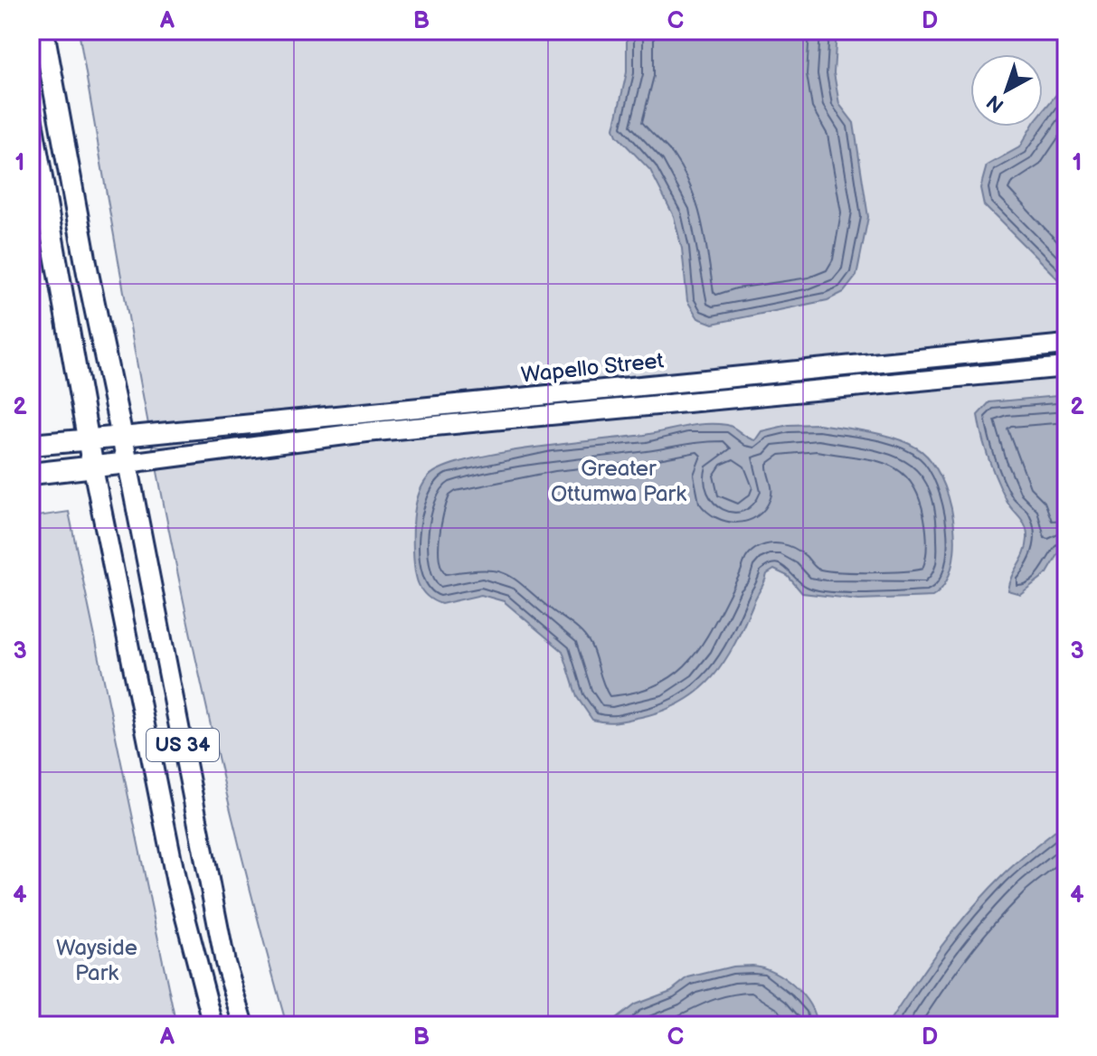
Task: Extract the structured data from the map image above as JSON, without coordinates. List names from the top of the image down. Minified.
{"streets":{"highway":["US 34"],"main road":["Wapello Street"]},"crossings":[["Wapello Street","US 34"]],"parks":["Greater Ottumwa Park","Wayside Park"],"north":"bottom left","grid":{"columns":["A","B","C","D"],"rows":["1","2","3","4"]}}
